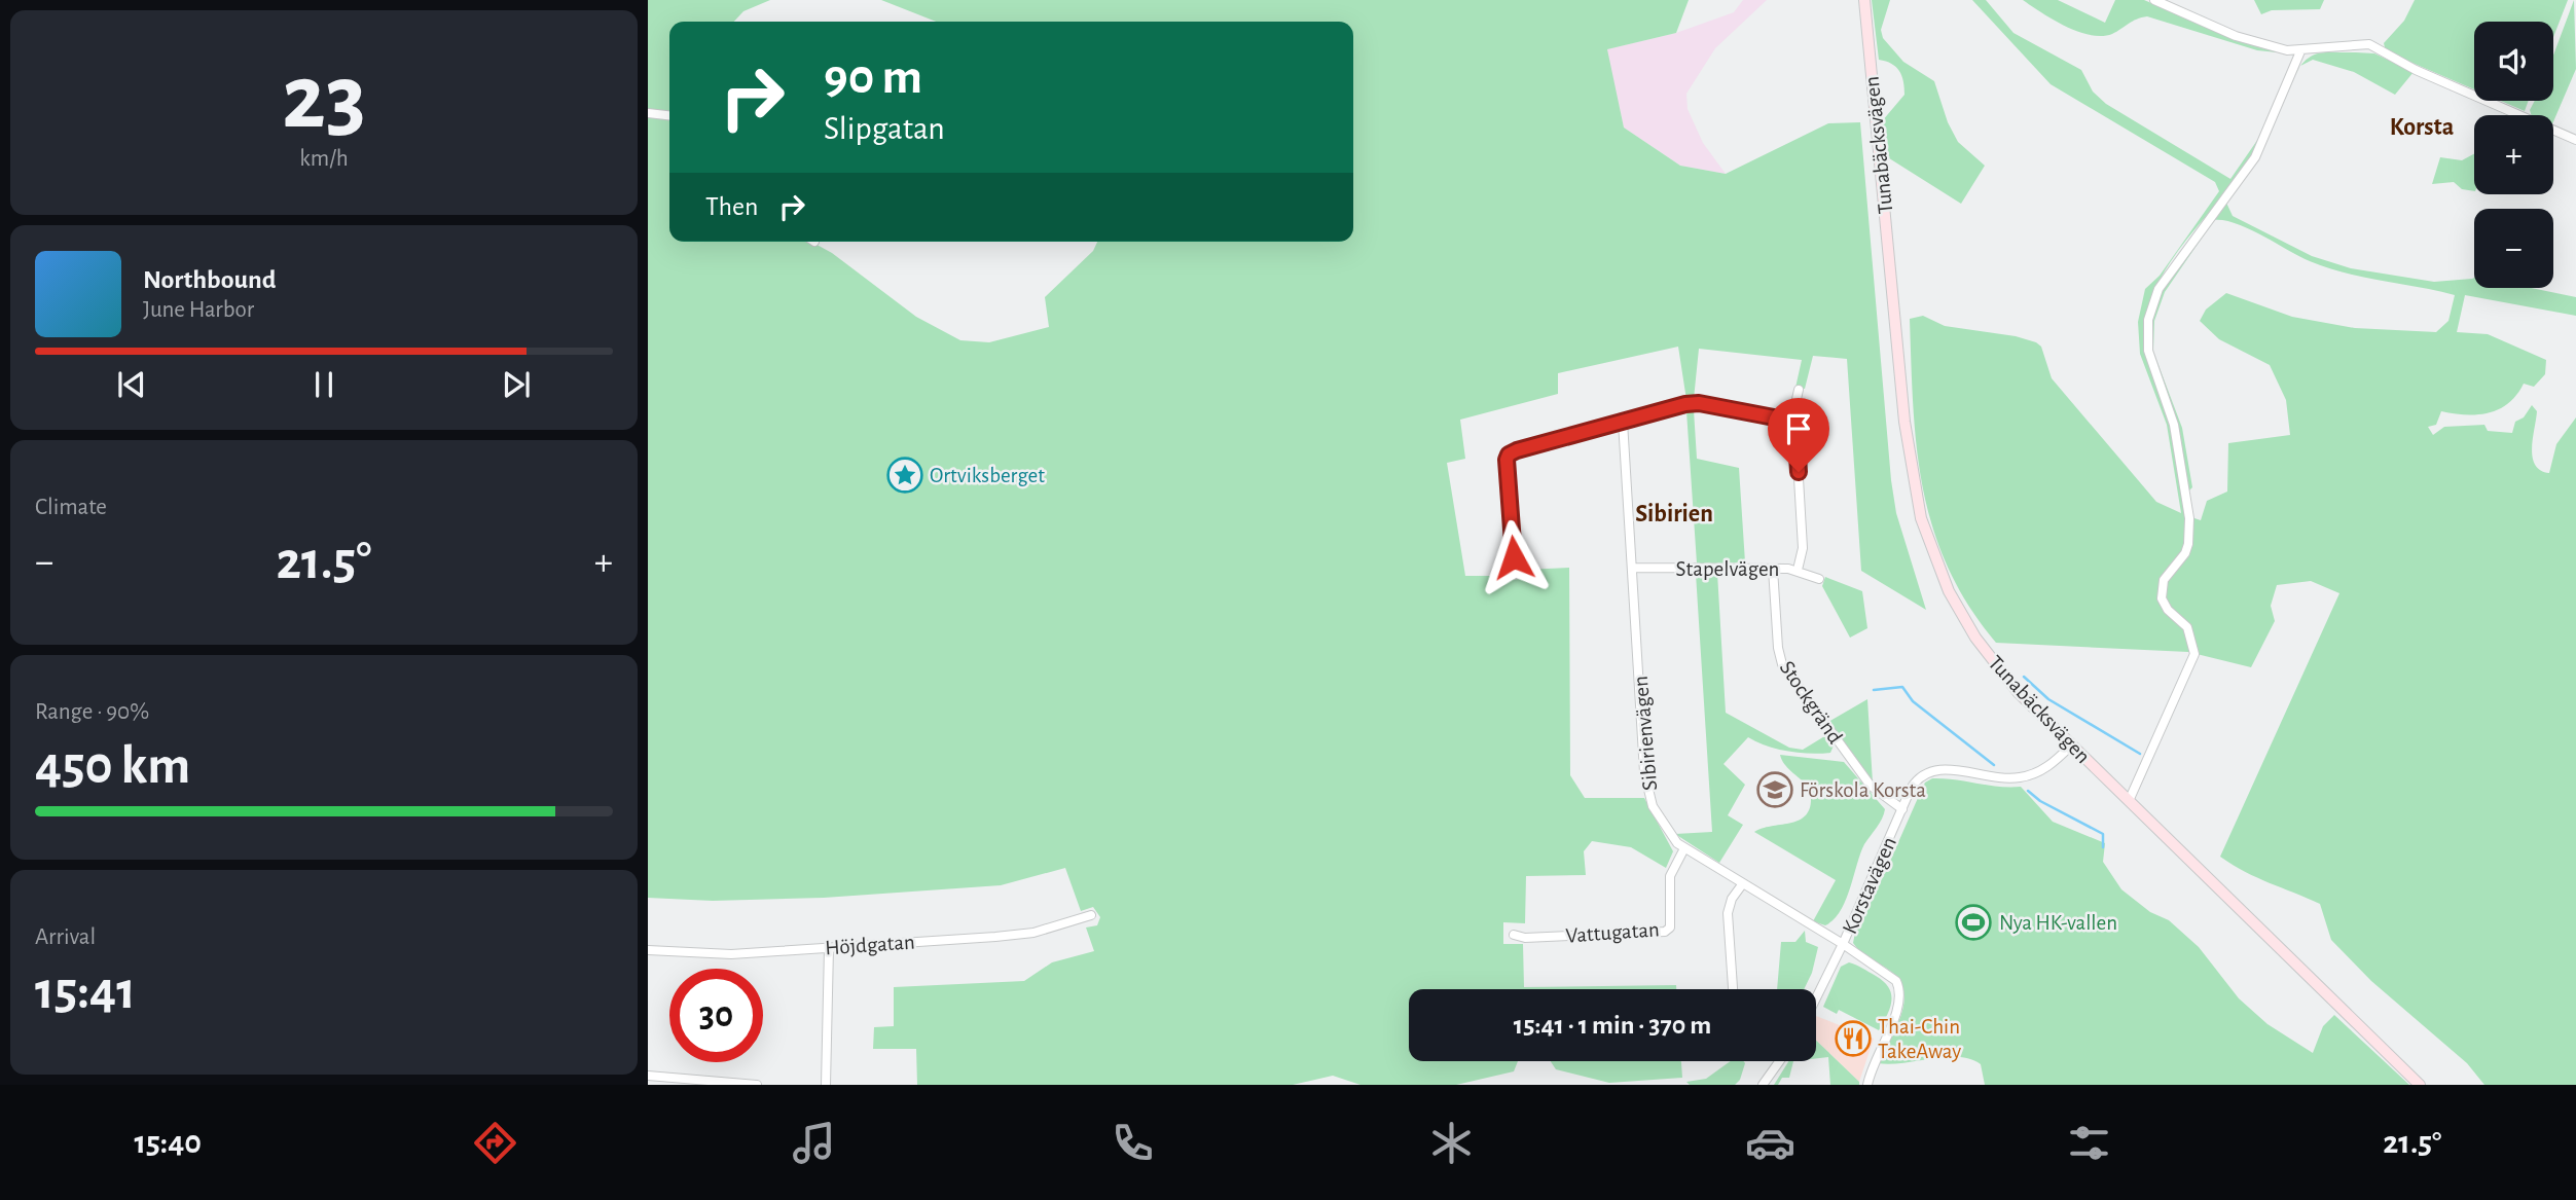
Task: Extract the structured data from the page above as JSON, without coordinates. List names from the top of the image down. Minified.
{"streets":{"street":["Tunabäcksvägen","Stapelvägen","Stockgränd","Sibirienvägen","Korstavägen","Vattugatan","Höjdgatan"]},"crossings":[["Tunabäcksvägen","Korstavägen"],["Stapelvägen","Stockgränd"],["Stapelvägen","Sibirienvägen"],["Stockgränd","Korstavägen"],["Sibirienvägen","Korstavägen"],["Sibirienvägen","Vattugatan"]],"districts":["Korsta","Sibirien"],"places":{"place":["Ortviksberget"],"school or university":["Förskola Korsta"],"sports":["Nya HK-vallen"],"restaurant":["Thai-Chin TakeAway"]},"page":{"tile":[["23","km/h"],"Climate",["Range · 90%","450 km"],["Arrival","15:41"]],"map_buttons":["+","−"],"turn":["90 m","Slipgatan"],"then":"Then","song":["Northbound","June Harbor"],"heat":["−","21.5°","+"],"limit":"30","trip":"15:41 · 1 min · 370 m","tabs":["15:40","21.5°"]}}
